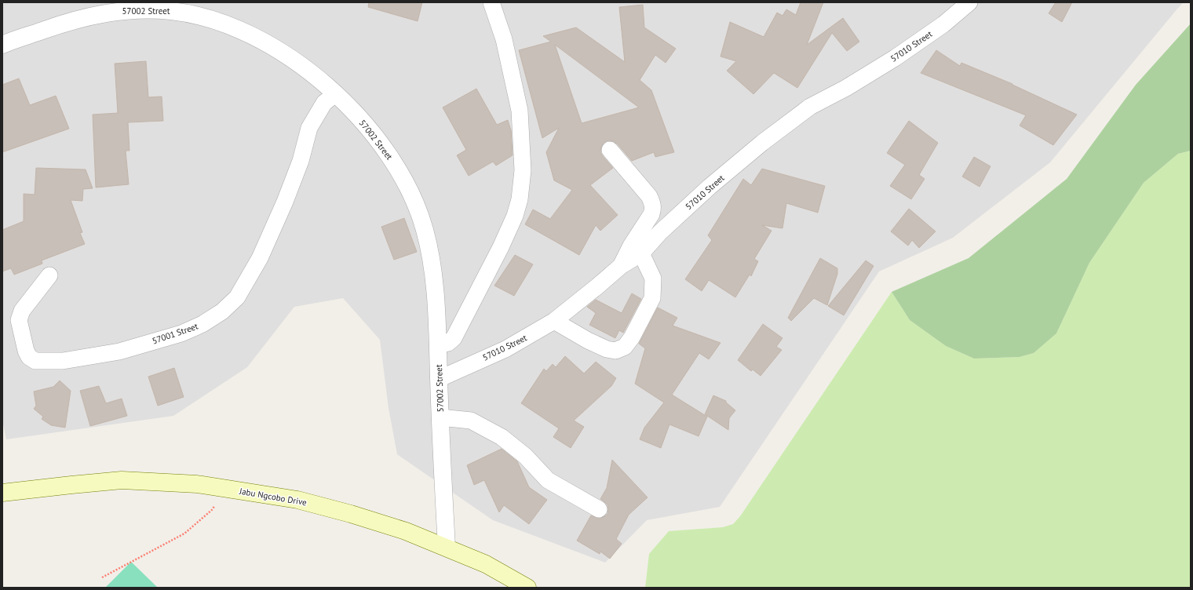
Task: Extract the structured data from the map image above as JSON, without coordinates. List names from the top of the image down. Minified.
{"streets":{"main road":["Jabu Ngcobo Drive"],"street":["57002 Street","57010 Street","57001 Street"]},"crossings":[["57002 Street","57010 Street"],["57002 Street","57001 Street"],["57002 Street","Jabu Ngcobo Drive"]]}
